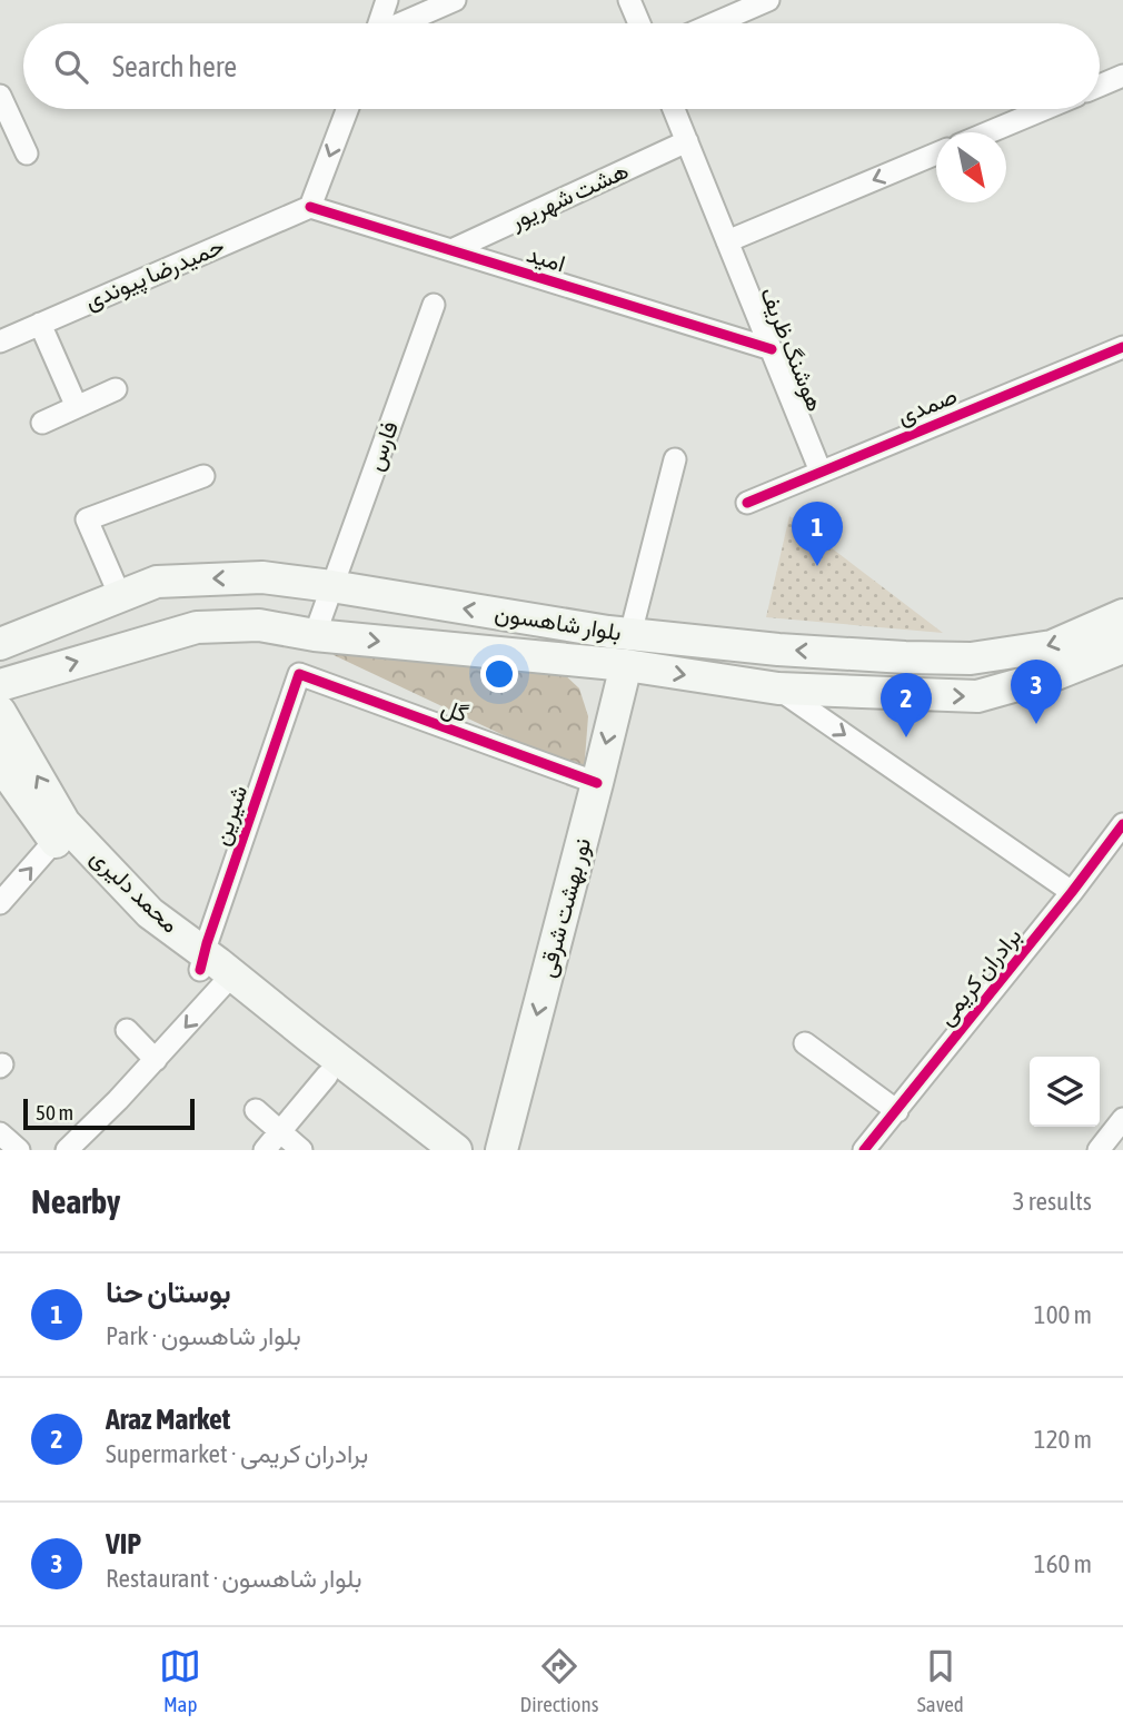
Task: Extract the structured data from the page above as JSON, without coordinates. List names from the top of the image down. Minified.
{"streets":{"main road":["بلوار شاهسون","محمد دلیری","نور بهشت شرقی"],"street":["هشت شهریور","امید","حمیدرضا پیوندی","هوشنگ ظریف","صمدی","فارس","گل","شیرین","برادران کریمی"]},"crossings":[["هشت شهریور","امید"],["هشت شهریور","هوشنگ ظریف"],["امید","حمیدرضا پیوندی"],["امید","هوشنگ ظریف"],["هوشنگ ظریف","صمدی"],["فارس","بلوار شاهسون"],["بلوار شاهسون","نور بهشت شرقی"],["گل","شیرین"],["گل","نور بهشت شرقی"],["شیرین","محمد دلیری"]],"one_way":["نور بهشت شرقی"],"scale_bar":"50 m","north":"bottom right","page":{"search":"Search here","pins":["1","3","2"],"scale":"50 m","heading":["Nearby","3 results"],"list":[{"mark":"1","name":"بوستان حنا","note":"Park · بلوار شاهسون","value":"100 m"},{"mark":"2","name":"Araz Market","note":"Supermarket · برادران کریمی","value":"120 m"},{"mark":"3","name":"VIP","note":"Restaurant · بلوار شاهسون","value":"160 m"}],"nav":["Map","Directions","Saved"]}}
